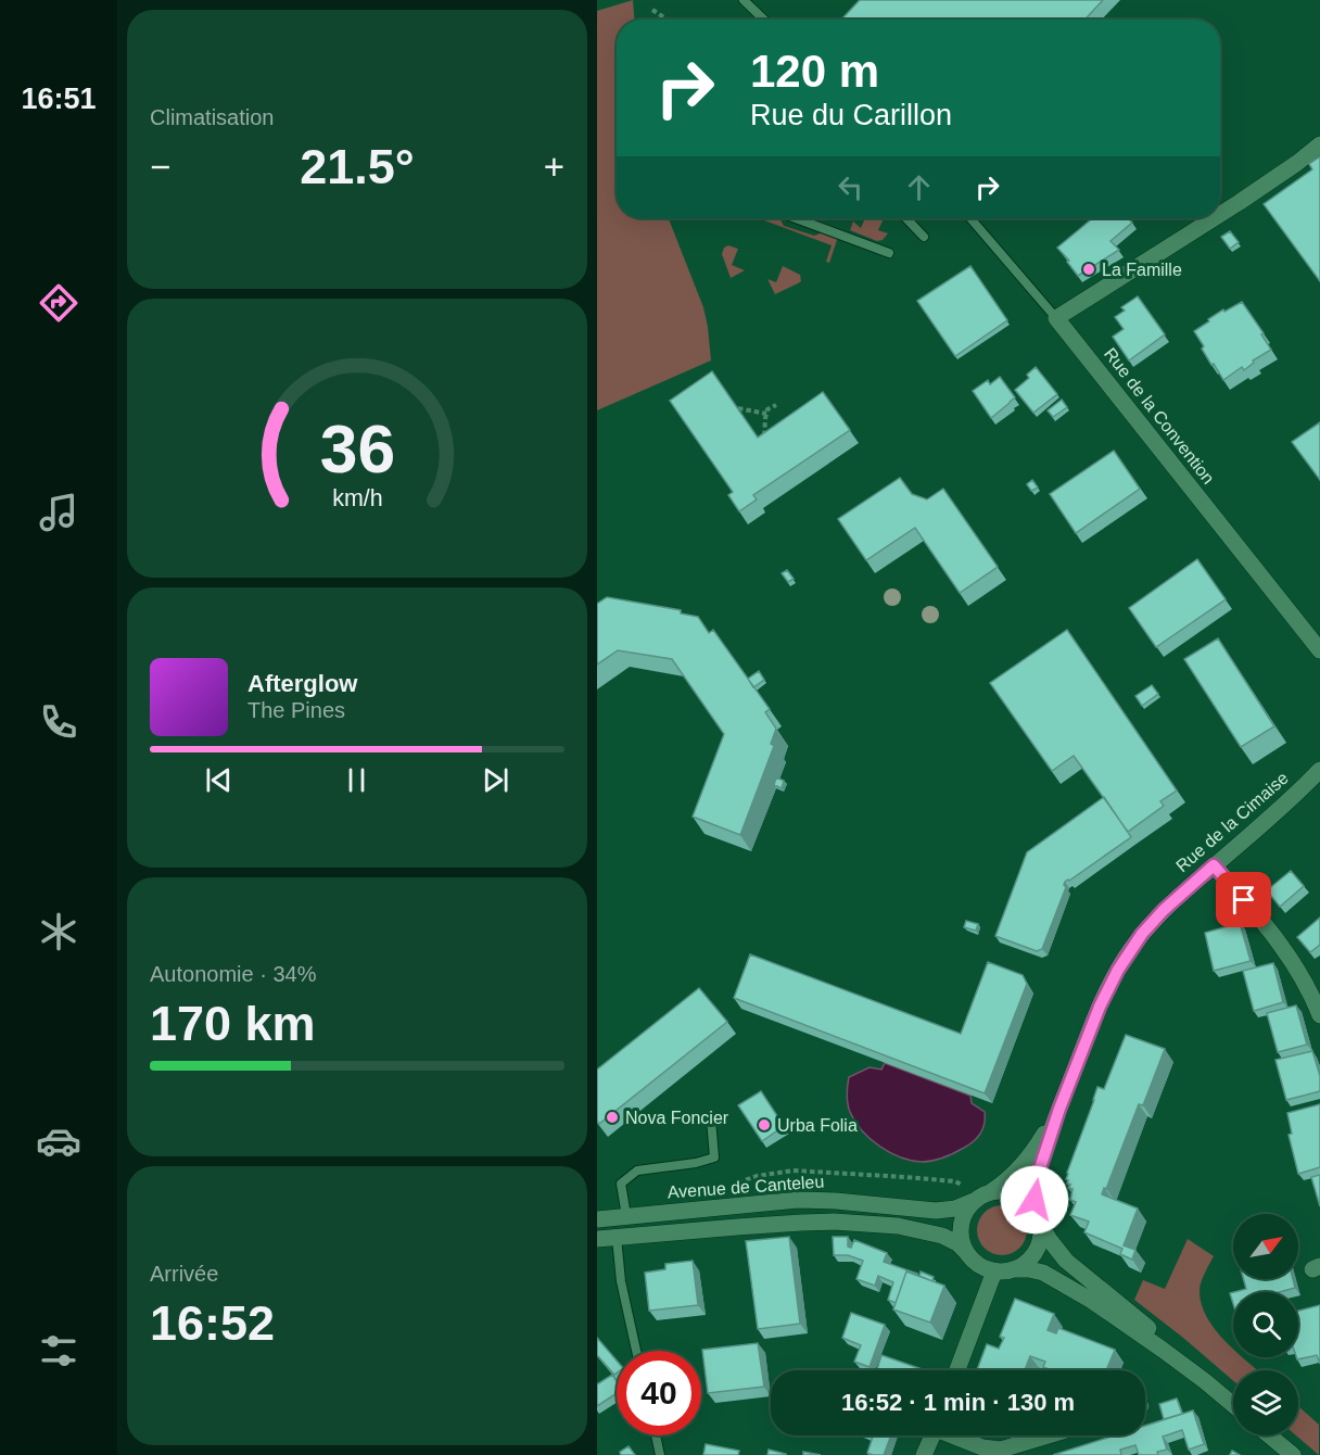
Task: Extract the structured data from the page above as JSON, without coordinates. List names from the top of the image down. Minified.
{"streets":{"street":["Rue de la Convention","Rue de la Cimaise","Avenue de Canteleu"]},"crossings":[["Rue de la Cimaise","Avenue de Canteleu"]],"places":["La Famille","Nova Foncier","Urba Folia"],"north":"top right","page":{"tabs":"16:51","tile":["Climatisation",["Autonomie · 34%","170 km"],["Arrivée","16:52"]],"turn":["120 m","Rue du Carillon"],"heat":["−","21.5°","+"],"song":["Afterglow","The Pines"],"limit":"40","trip":"16:52 · 1 min · 130 m","gauge":["36","km/h"]}}
